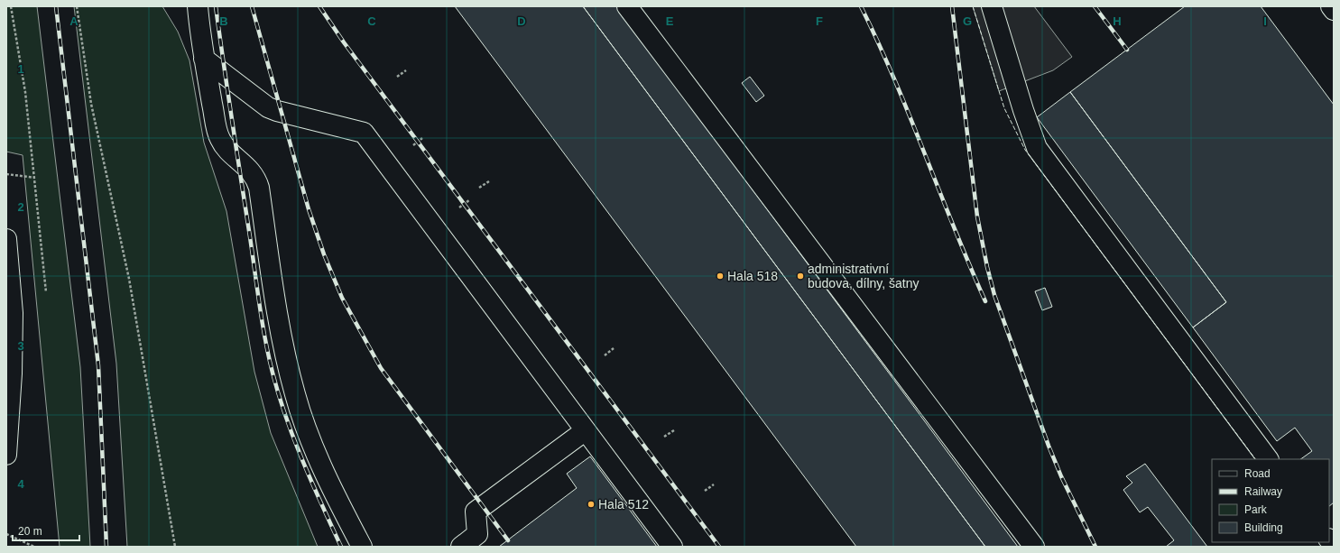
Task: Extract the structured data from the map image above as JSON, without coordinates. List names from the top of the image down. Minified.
{"places":["Hala 518","administrativní budova, dílny, šatny","Hala 512"],"legend":["Road","Railway","Park","Building"],"scale_bar":"20 m","grid":{"columns":["A","B","C","D","E","F","G","H","I"],"rows":["1","2","3","4"]}}
